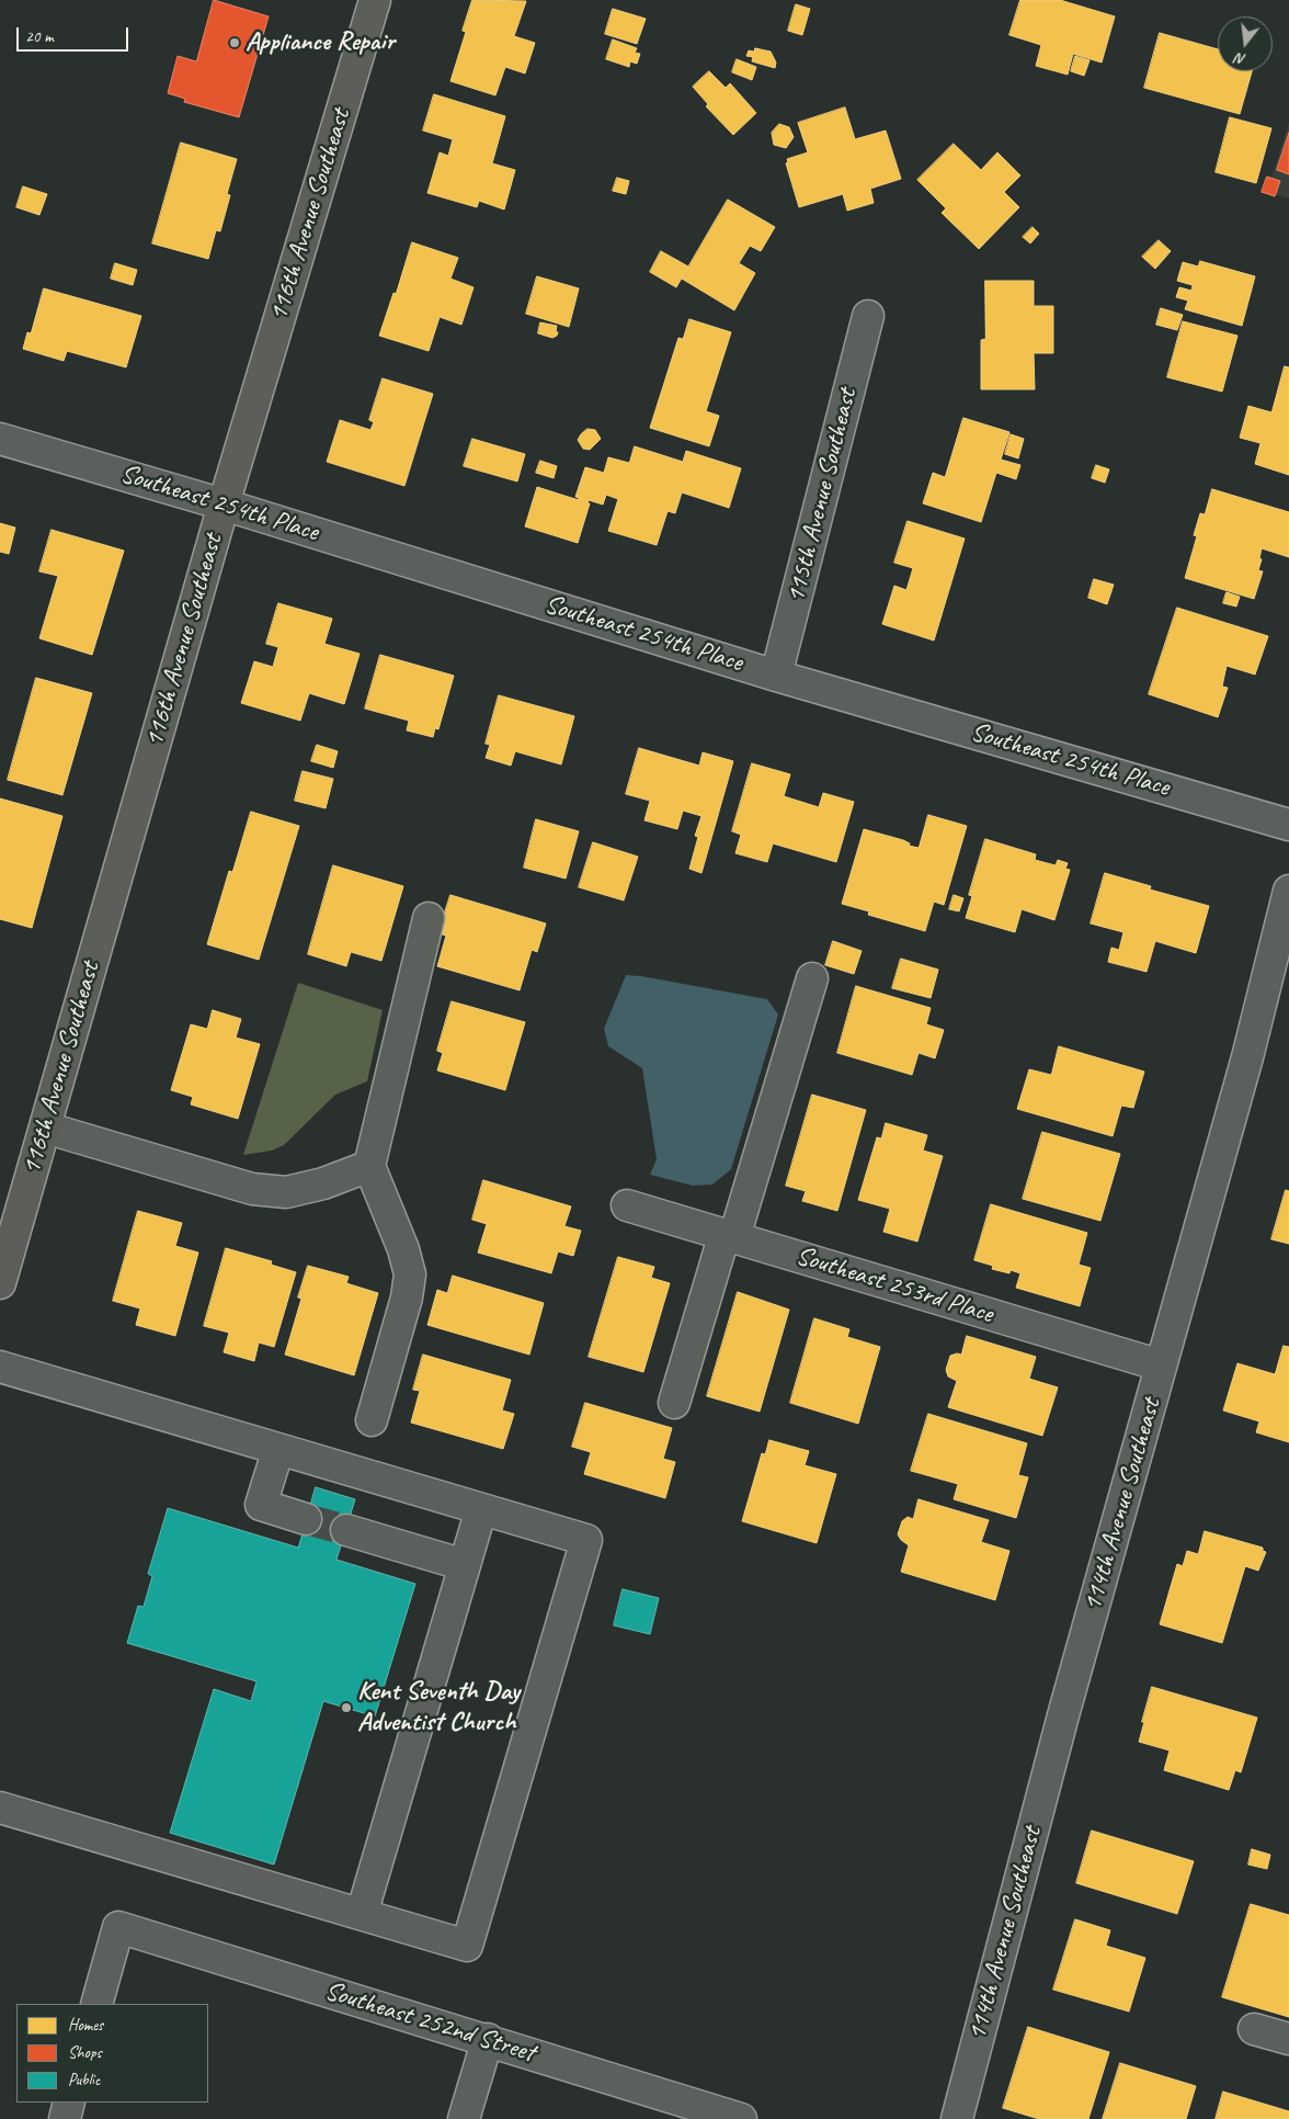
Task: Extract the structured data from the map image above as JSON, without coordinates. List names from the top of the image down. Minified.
{"streets":{"main road":["116th Avenue Southeast"],"street":["115th Avenue Southeast","Southeast 254th Place","Southeast 253rd Place","114th Avenue Southeast","Southeast 252nd Street"]},"crossings":[["116th Avenue Southeast","Southeast 254th Place"],["115th Avenue Southeast","Southeast 254th Place"],["Southeast 253rd Place","114th Avenue Southeast"]],"places":["Appliance Repair","Kent Seventh Day Adventist Church"],"legend":["Homes","Shops","Public"],"scale_bar":"20 m","north":"bottom"}
